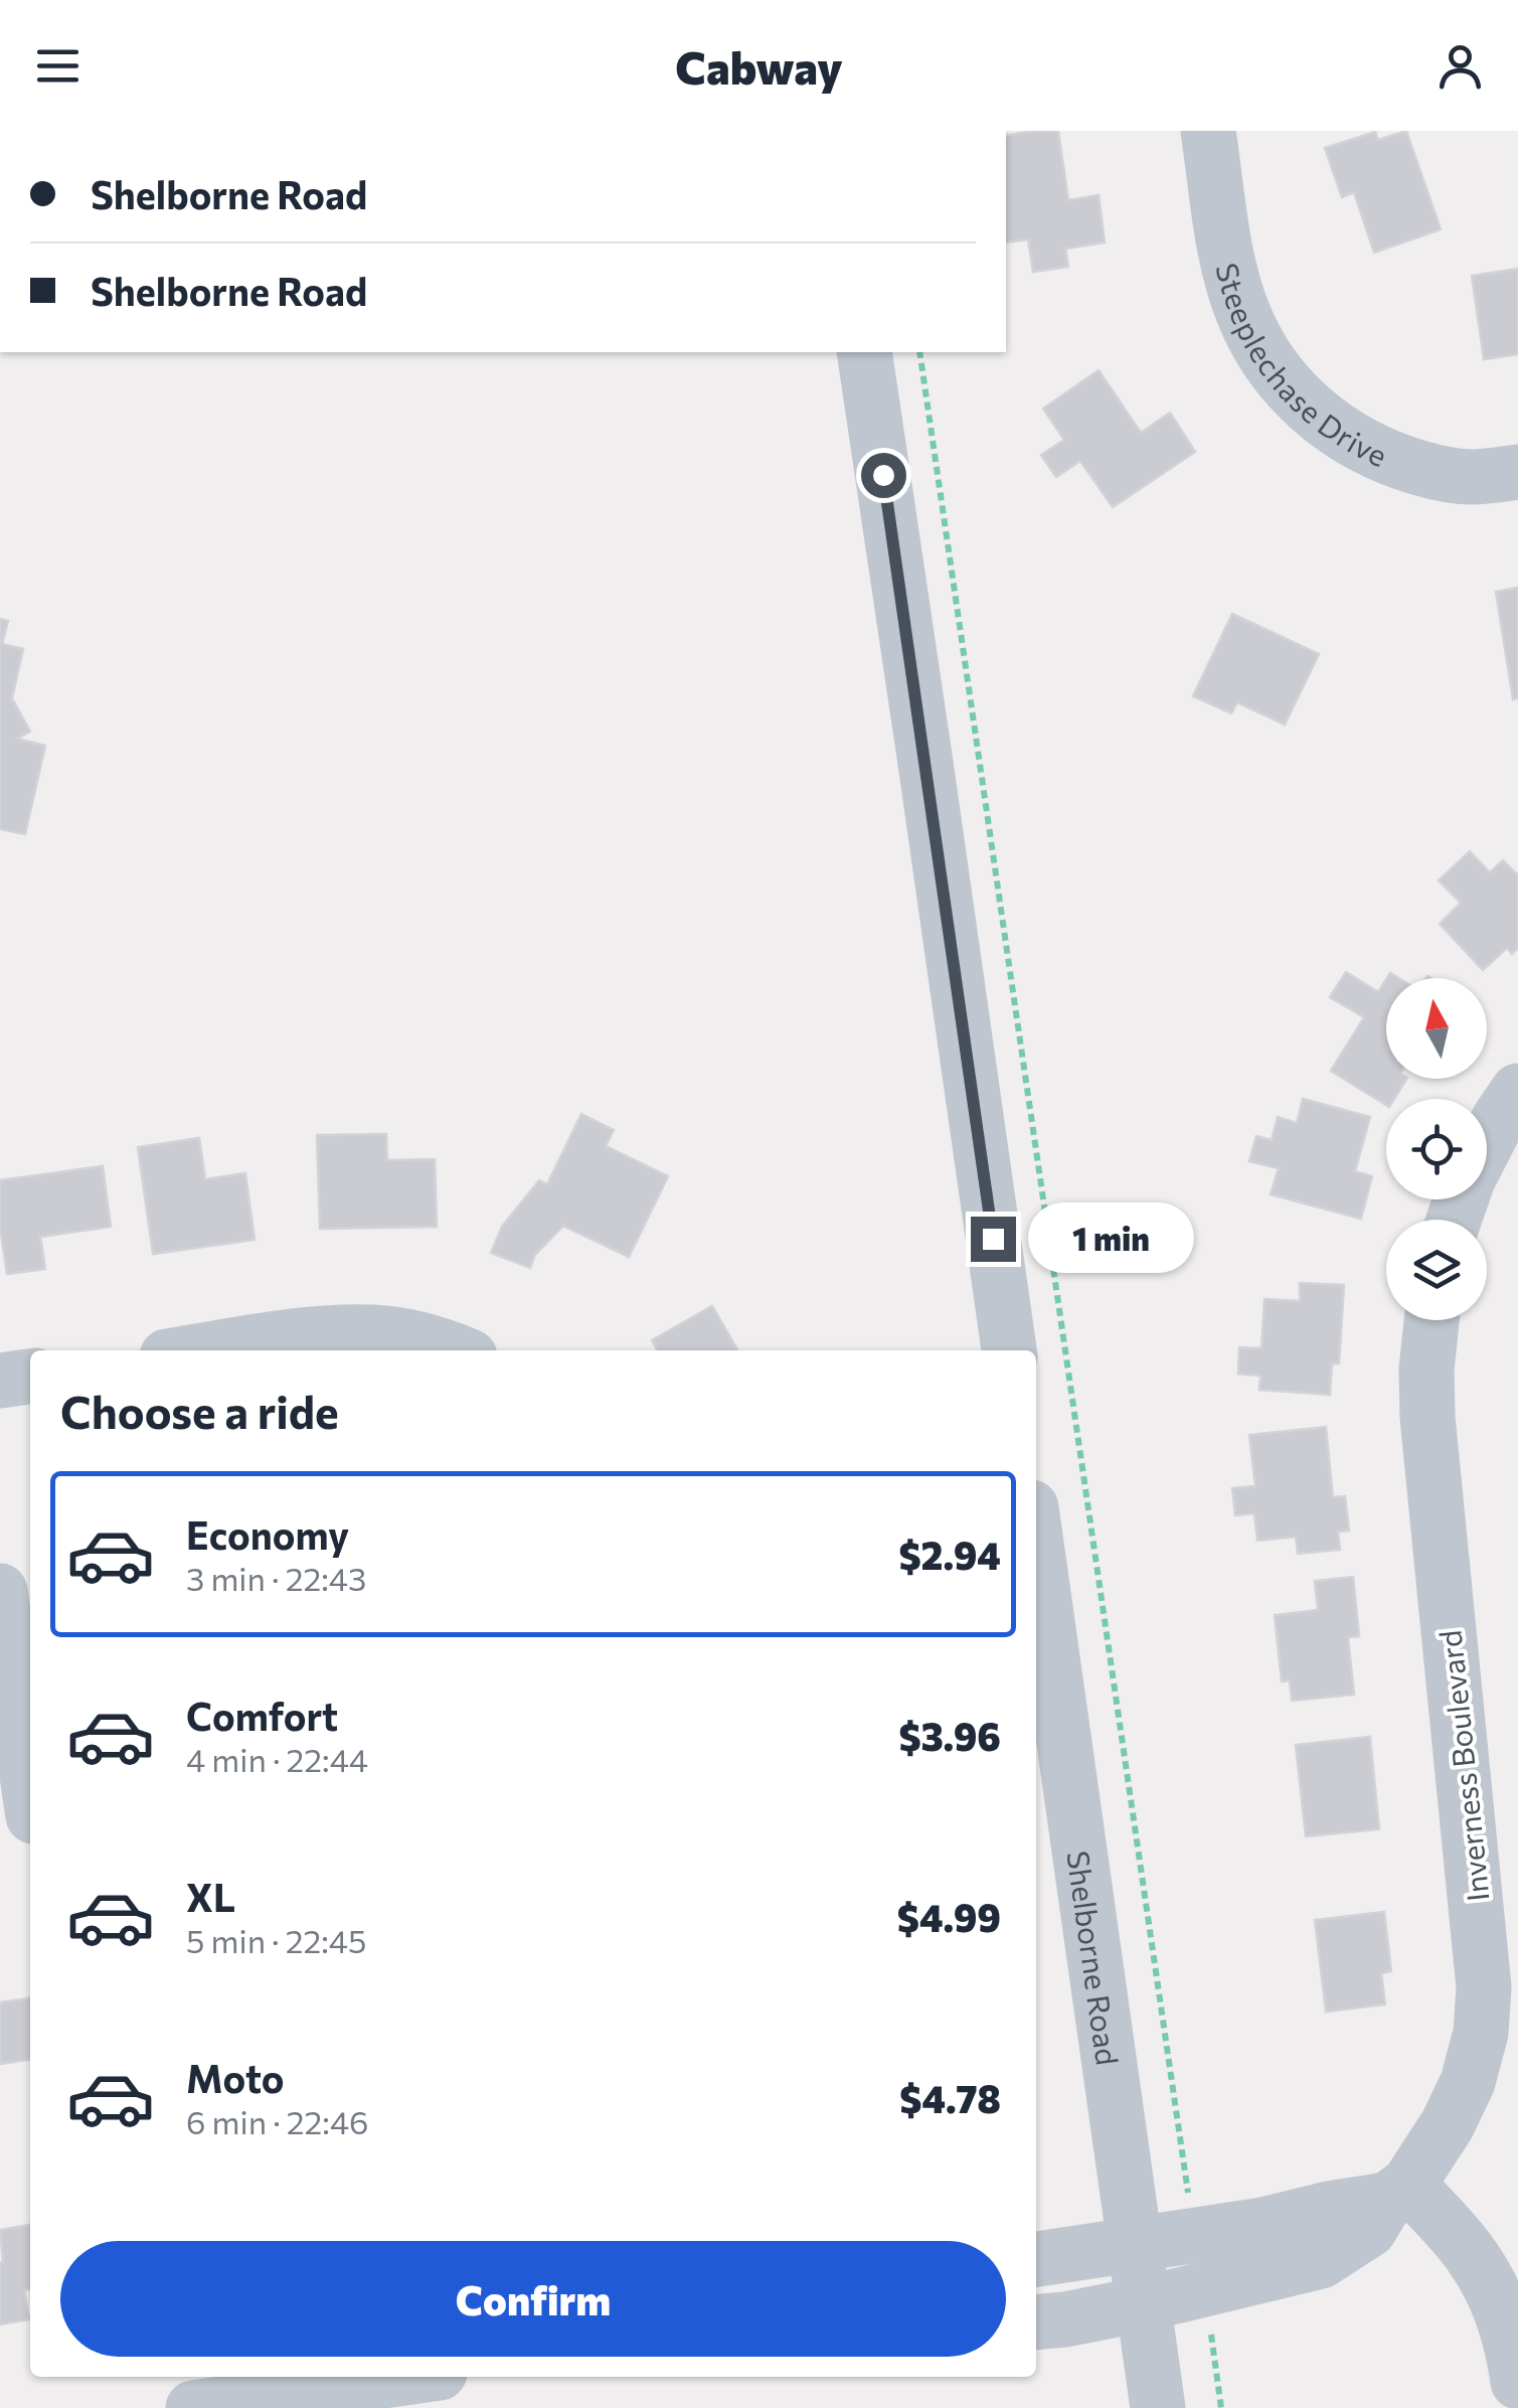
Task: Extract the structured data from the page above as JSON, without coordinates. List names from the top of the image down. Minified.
{"streets":{"street":["Steeplechase Drive","Inverness Boulevard","Shelborne Road"]},"crossings":[["Inverness Boulevard","Shelborne Road"]],"north":"top","page":{"header":"Cabway","banner":["Shelborne Road","Shelborne Road"],"bubble":"1 min","heading":"Choose a ride","list":[{"name":"Economy","note":"3 min · 22:43","value":"$2.94"},{"name":"Comfort","note":"4 min · 22:44","value":"$3.96"},{"name":"XL","note":"5 min · 22:45","value":"$4.99"},{"name":"Moto","note":"6 min · 22:46","value":"$4.78"}],"buttons":"Confirm"}}
